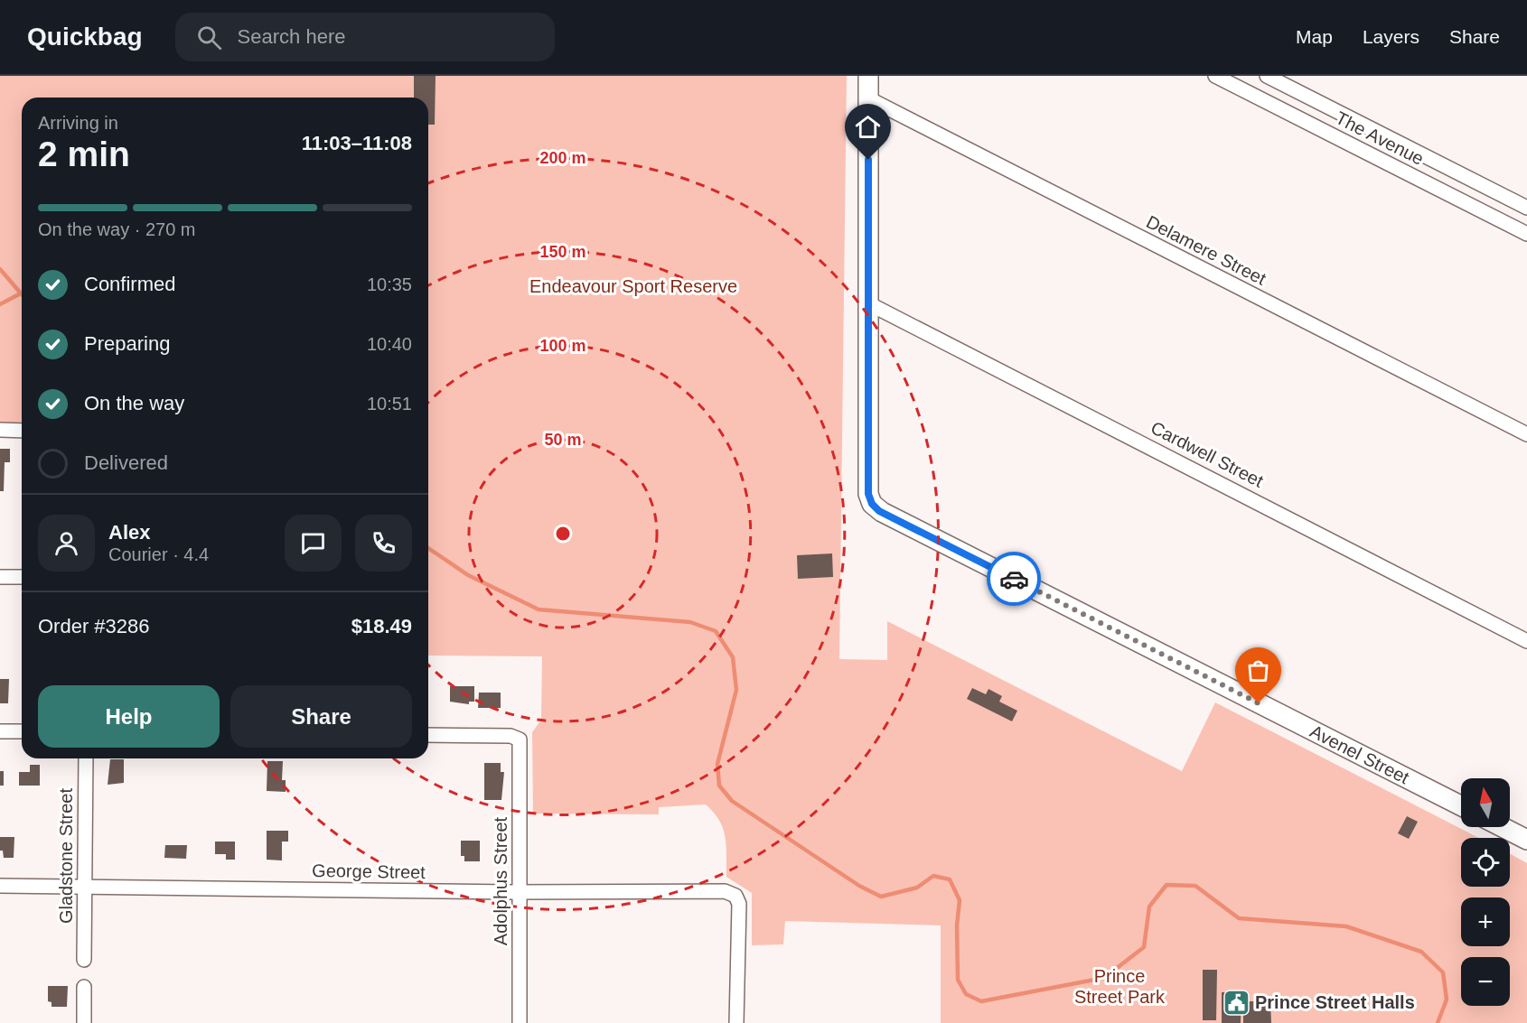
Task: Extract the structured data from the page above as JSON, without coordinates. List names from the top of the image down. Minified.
{"streets":{"street":["The Avenue","Delamere Street","Cardwell Street","Avenel Street","Gladstone Street","George Street","Adolphus Street"]},"crossings":[["Cardwell Street","Avenel Street"],["Gladstone Street","George Street"],["George Street","Adolphus Street"]],"parks":["Endeavour Sport Reserve","Prince Street Park"],"places":{"public building":["Prince Street Halls"]},"north":"top","page":{"header":"Quickbag","search":"Search here","nav":["Map","Layers","Share"],"heading":["2 min","Arriving in","11:03–11:08"],"panel":["Alex","Courier · 4.4","Order #3286","$18.49"],"bar":"On the way · 270 m","list":[["Confirmed","10:35"],["Preparing","10:40"],["On the way","10:51"],"Delivered"],"buttons":["Help","Share"],"map_buttons":["+","−"]},"rings":["200 m","150 m","100 m","50 m"]}
